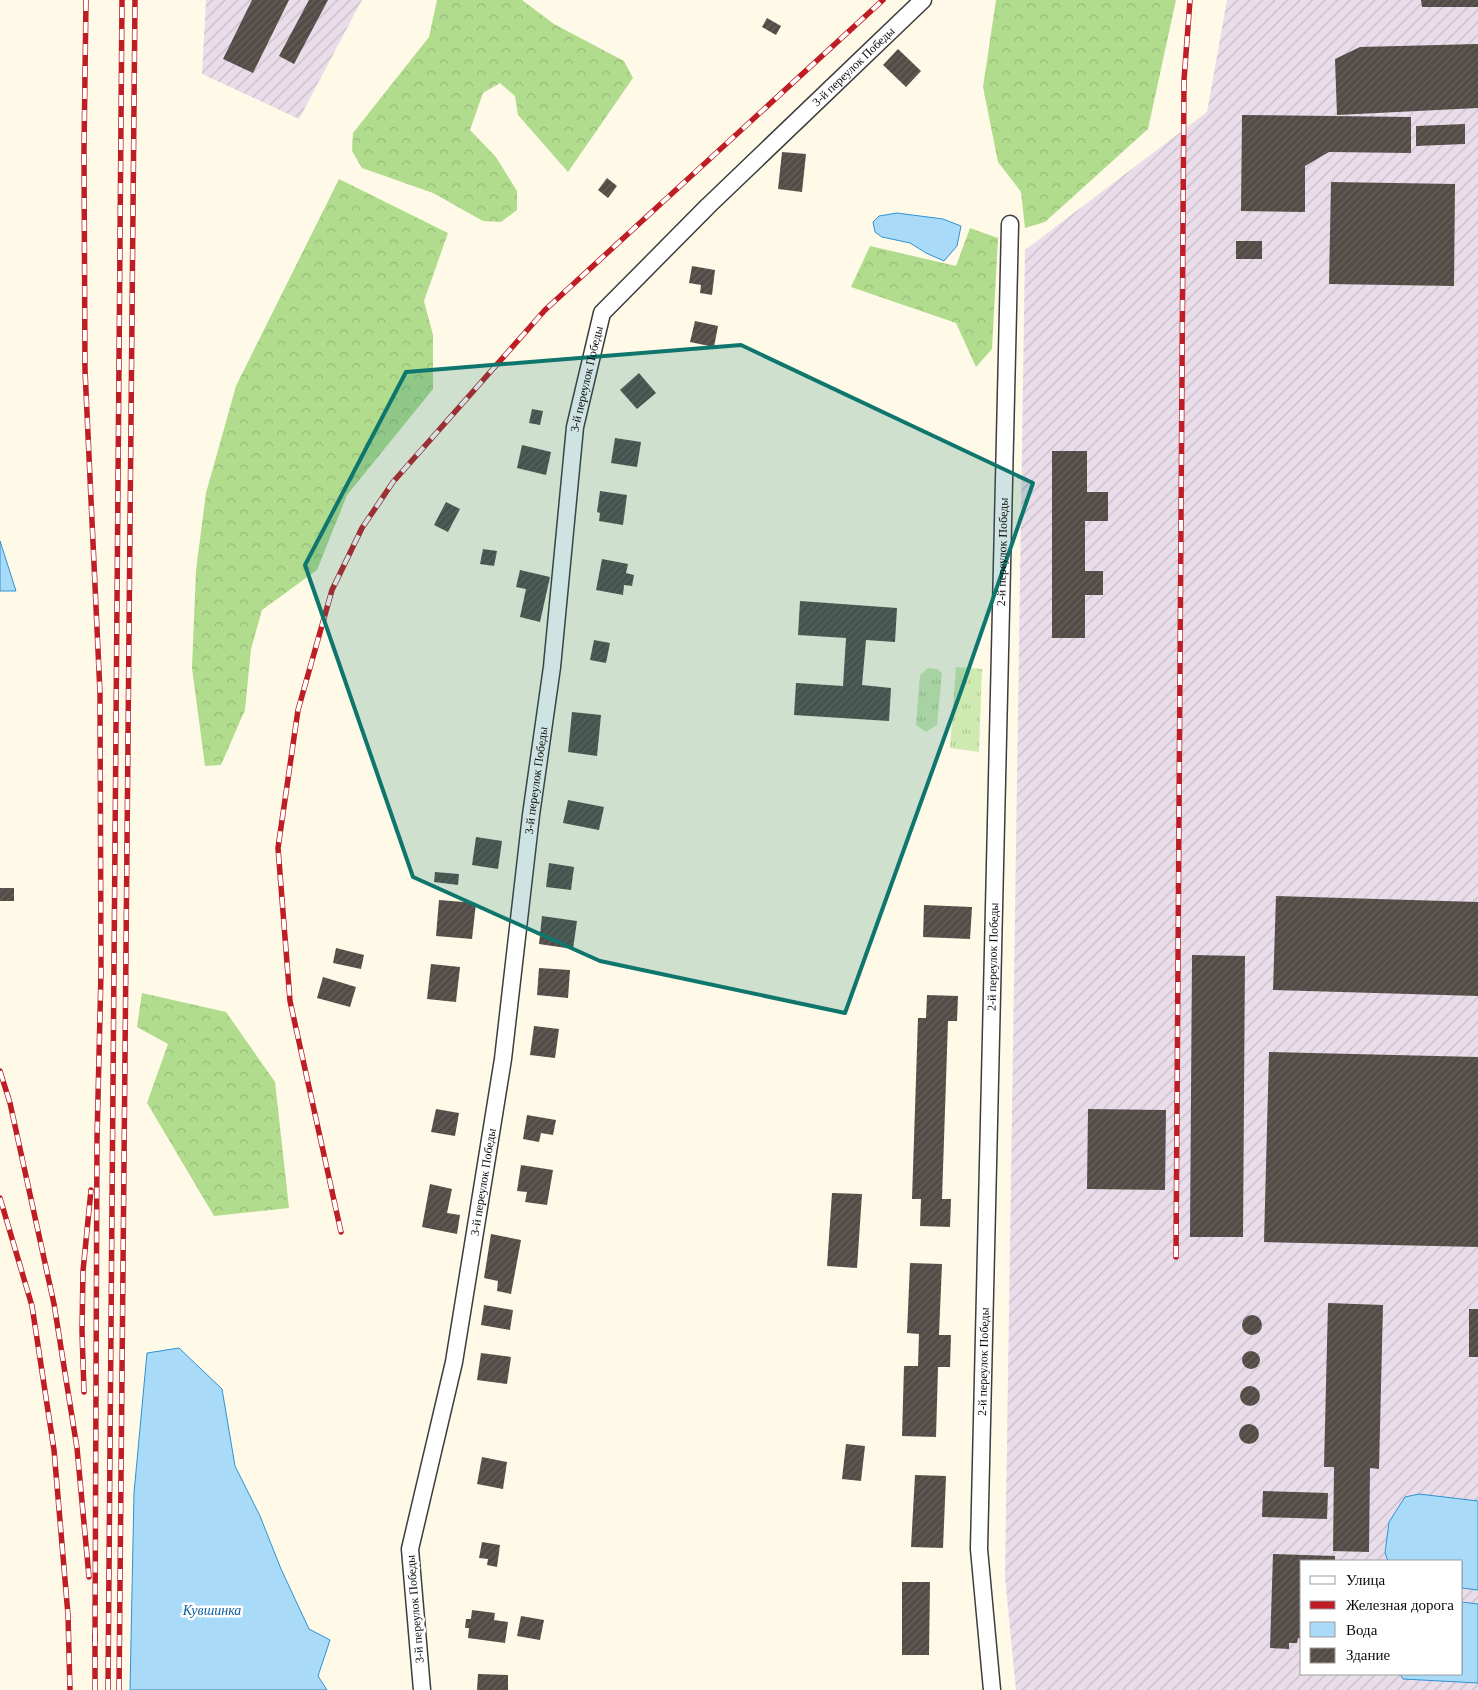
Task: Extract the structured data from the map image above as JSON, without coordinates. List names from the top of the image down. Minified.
{"streets":{"street":["3-й переулок Победы","2-й переулок Победы"]},"water":["Кувшинка"],"legend":["Улица","Железная дорога","Вода","Здание"]}
